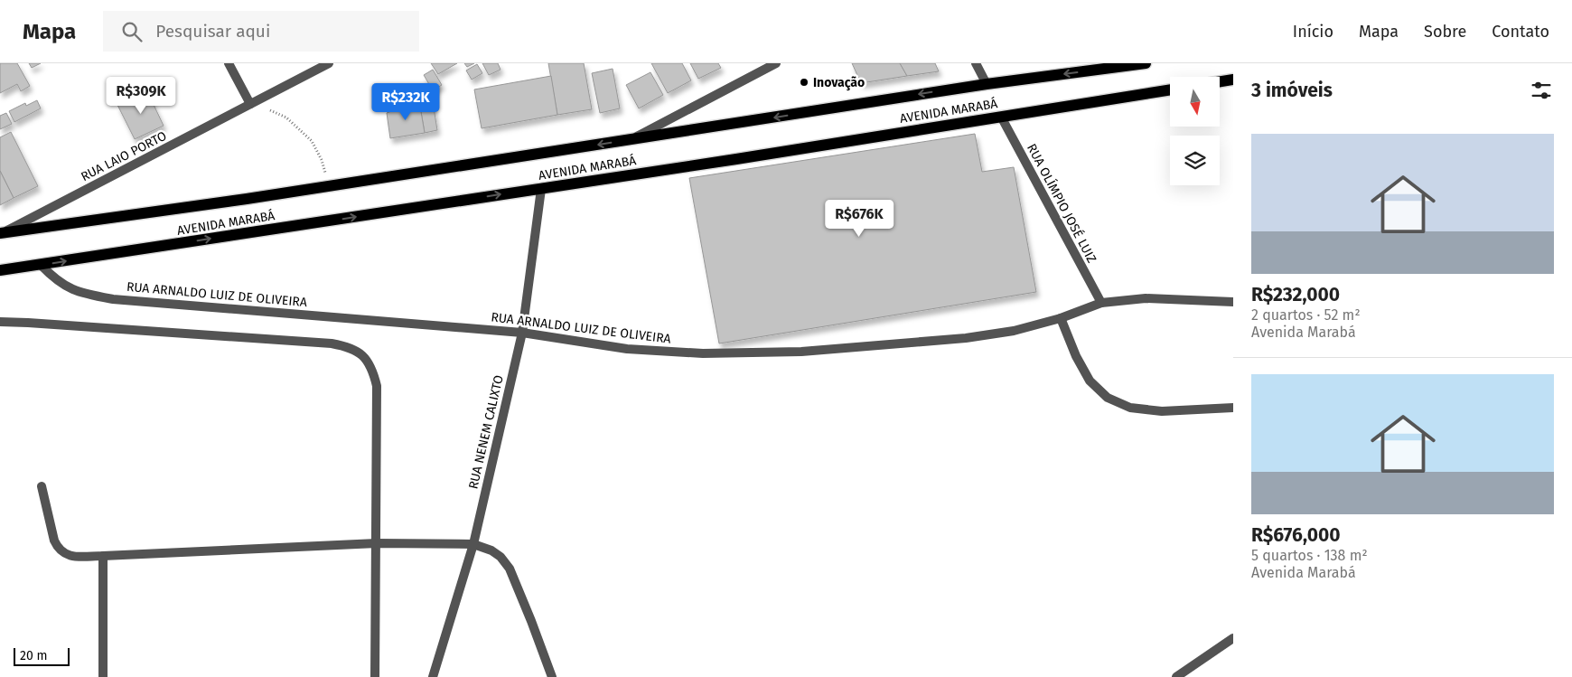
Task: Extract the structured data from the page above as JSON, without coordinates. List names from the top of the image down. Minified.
{"streets":{"main road":["AVENIDA MARABÁ"],"street":["RUA LAIO PORTO","RUA OLÍMPIO JOSÉ LUIZ","RUA ARNALDO LUIZ DE OLIVEIRA","RUA NENEM CALIXTO"]},"crossings":[["AVENIDA MARABÁ","RUA LAIO PORTO"],["AVENIDA MARABÁ","RUA OLÍMPIO JOSÉ LUIZ"],["AVENIDA MARABÁ","RUA ARNALDO LUIZ DE OLIVEIRA"],["AVENIDA MARABÁ","RUA NENEM CALIXTO"],["RUA OLÍMPIO JOSÉ LUIZ","RUA ARNALDO LUIZ DE OLIVEIRA"],["RUA ARNALDO LUIZ DE OLIVEIRA","RUA NENEM CALIXTO"]],"places":["Inovação"],"scale_bar":"20 m","north":"bottom","page":{"header":"Mapa","search":"Pesquisar aqui","nav":["Início","Mapa","Sobre","Contato"],"heading":"3 imóveis","price":["R$309K","R$232K","R$676K"],"list":[{"name":"R$232,000","note":"2 quartos · 52 m² · Avenida Marabá"},{"name":"R$676,000","note":"5 quartos · 138 m² · Avenida Marabá"}],"scale":"20 m"}}
